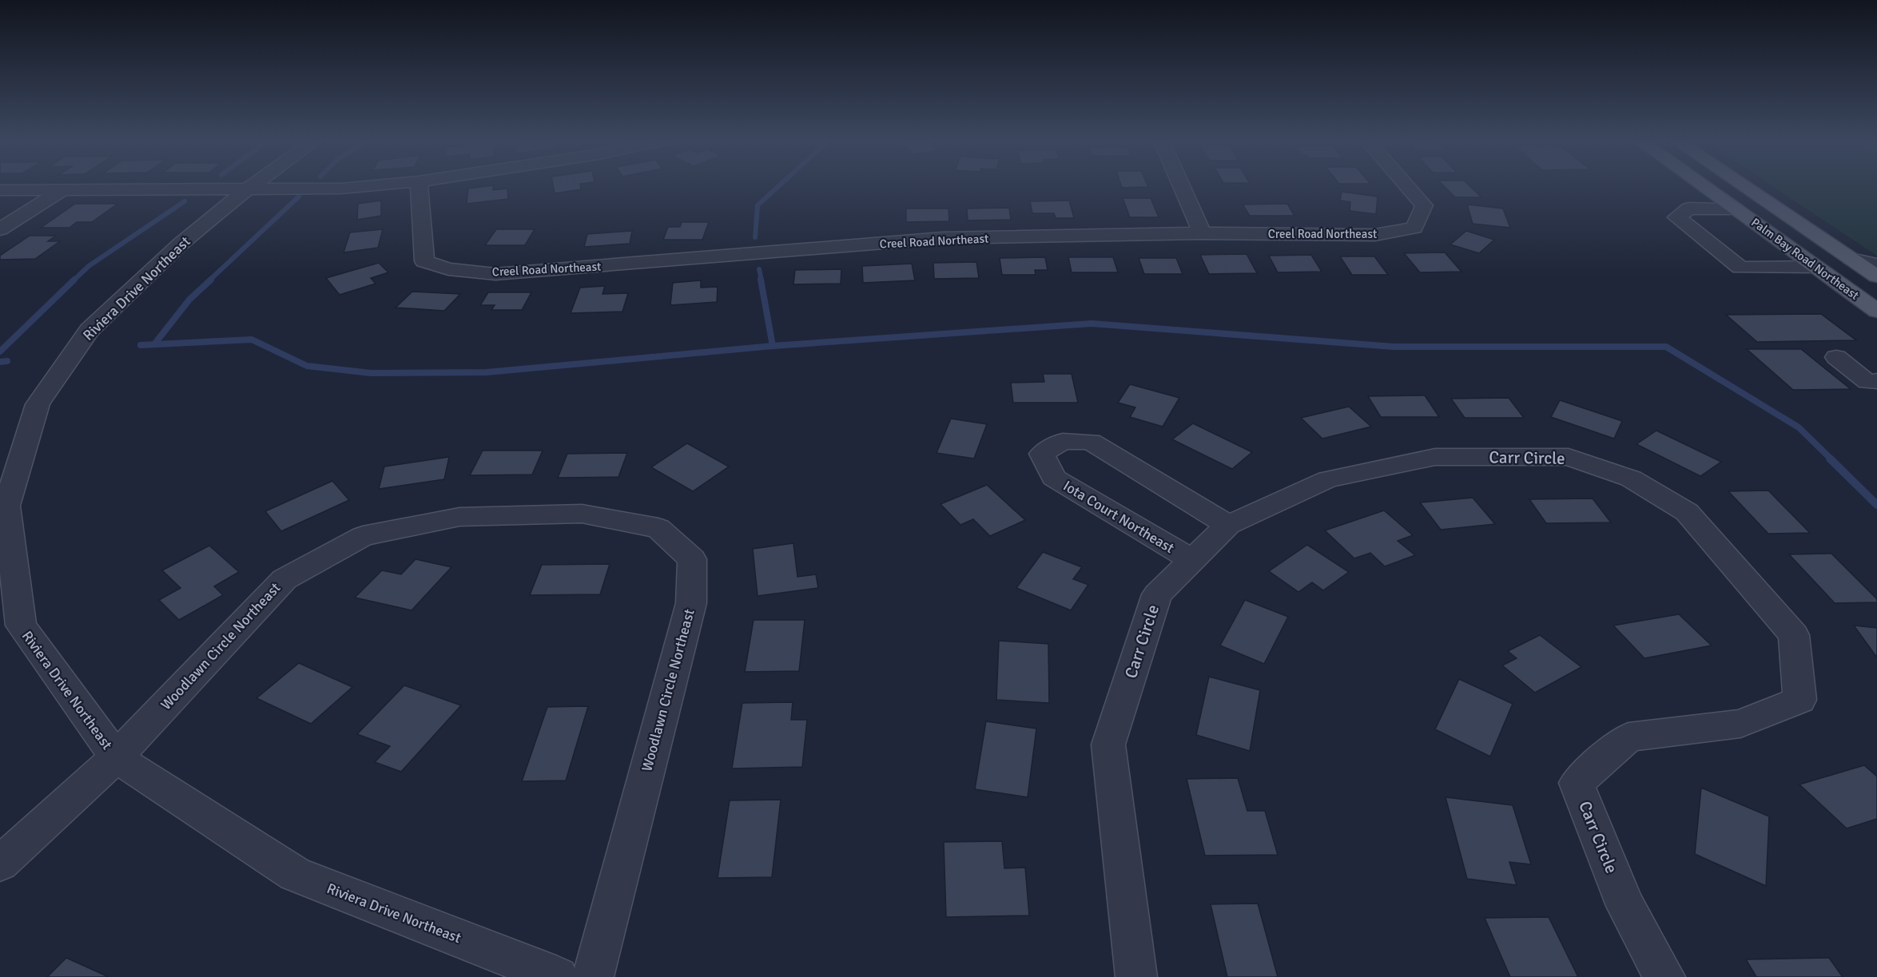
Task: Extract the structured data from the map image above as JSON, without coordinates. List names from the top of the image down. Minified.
{"streets":{"main road":["Palm Bay Road Northeast"],"street":["Creel Road Northeast","Riviera Drive Northeast","Carr Circle","Iota Court Northeast","Woodlawn Circle Northeast"]},"crossings":[["Riviera Drive Northeast","Woodlawn Circle Northeast"],["Carr Circle","Iota Court Northeast"]]}
